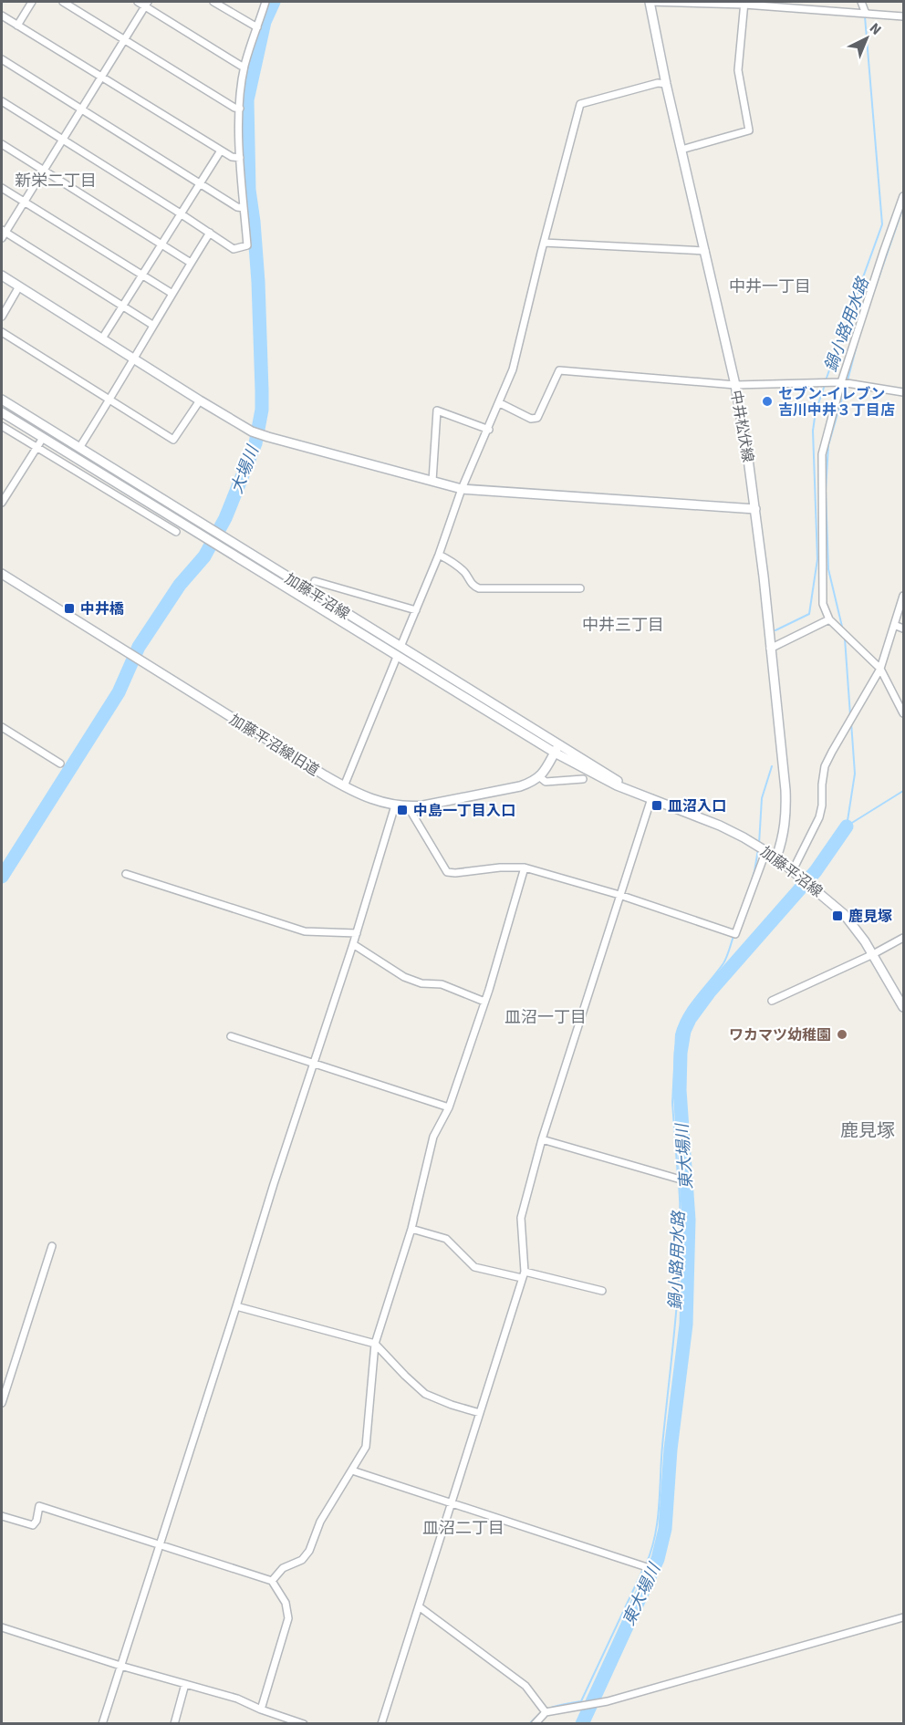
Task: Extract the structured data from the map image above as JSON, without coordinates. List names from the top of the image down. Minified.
{"streets":{"main road":["中井松伏線","加藤平沼線","加藤平沼線旧道"]},"crossings":[["中井松伏線","加藤平沼線"]],"districts":["新栄二丁目","中井一丁目","中井三丁目","皿沼一丁目","鹿見塚","皿沼二丁目"],"water":["鍋小路用水路","大場川","東大場川"],"places":{"other":["セブン-イレブン 吉川中井３丁目店","ワカマツ幼稚園"],"transit":["中井橋","皿沼入口","中島一丁目入口","鹿見塚"]},"north":"top right"}
